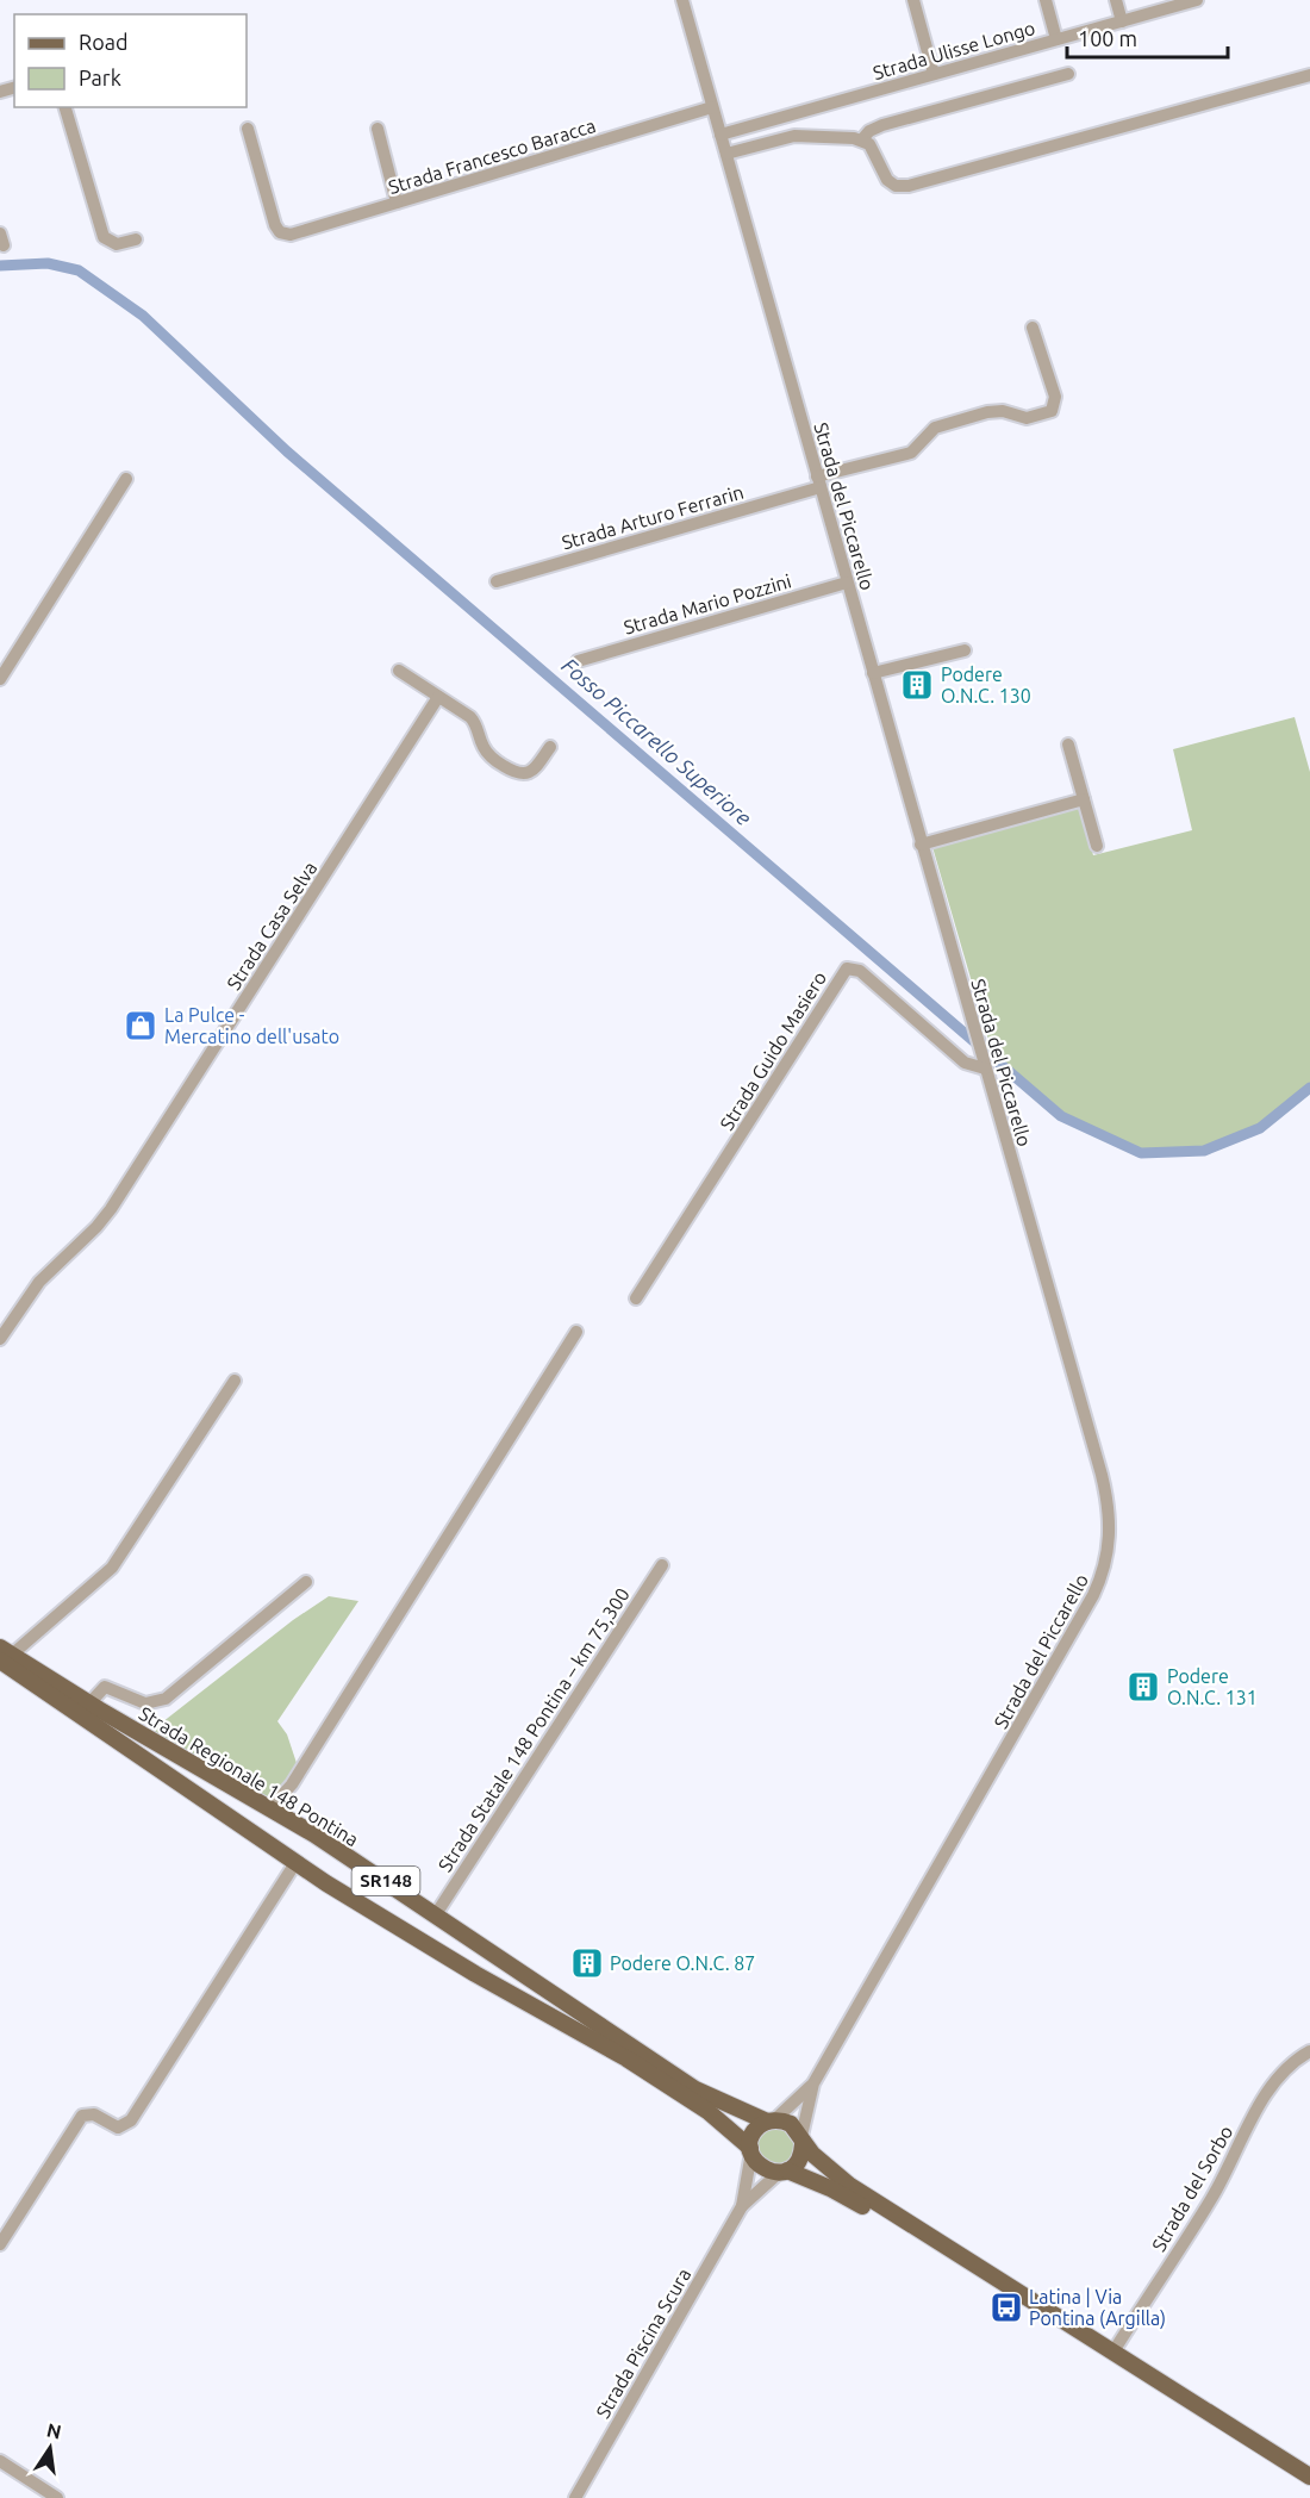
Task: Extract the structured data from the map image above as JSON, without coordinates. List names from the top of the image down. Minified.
{"streets":{"main road":["Strada Regionale 148 Pontina","SR148"],"street":["Strada Ulisse Longo","Strada Francesco Baracca","Strada del Piccarello","Strada Arturo Ferrarin","Strada Mario Pozzini","Strada Casa Selva","Strada Guido Masiero","Strada Statale 148 Pontina – km 75,300","Strada del Sorbo","Strada Piscina Scura"]},"crossings":[["Strada Ulisse Longo","Strada del Piccarello"],["Strada Francesco Baracca","Strada del Piccarello"],["Strada del Piccarello","Strada Arturo Ferrarin"],["Strada del Piccarello","Strada Mario Pozzini"],["Strada del Piccarello","Strada Guido Masiero"],["Strada del Piccarello","Strada Regionale 148 Pontina"],["Strada del Piccarello","Strada Piscina Scura"],["Strada Statale 148 Pontina – km 75,300","Strada Regionale 148 Pontina"],["Strada Regionale 148 Pontina","Strada del Sorbo"],["Strada Regionale 148 Pontina","Strada Piscina Scura"]],"water":["Fosso Piccarello Superiore"],"places":{"building":["Podere O.N.C. 130","Podere O.N.C. 131","Podere O.N.C. 87"],"shop":["La Pulce - Mercatino dell'usato"],"bus stop":["Latina | Via Pontina (Argilla)"]},"legend":["Road","Park"],"scale_bar":"100 m","north":"top"}
